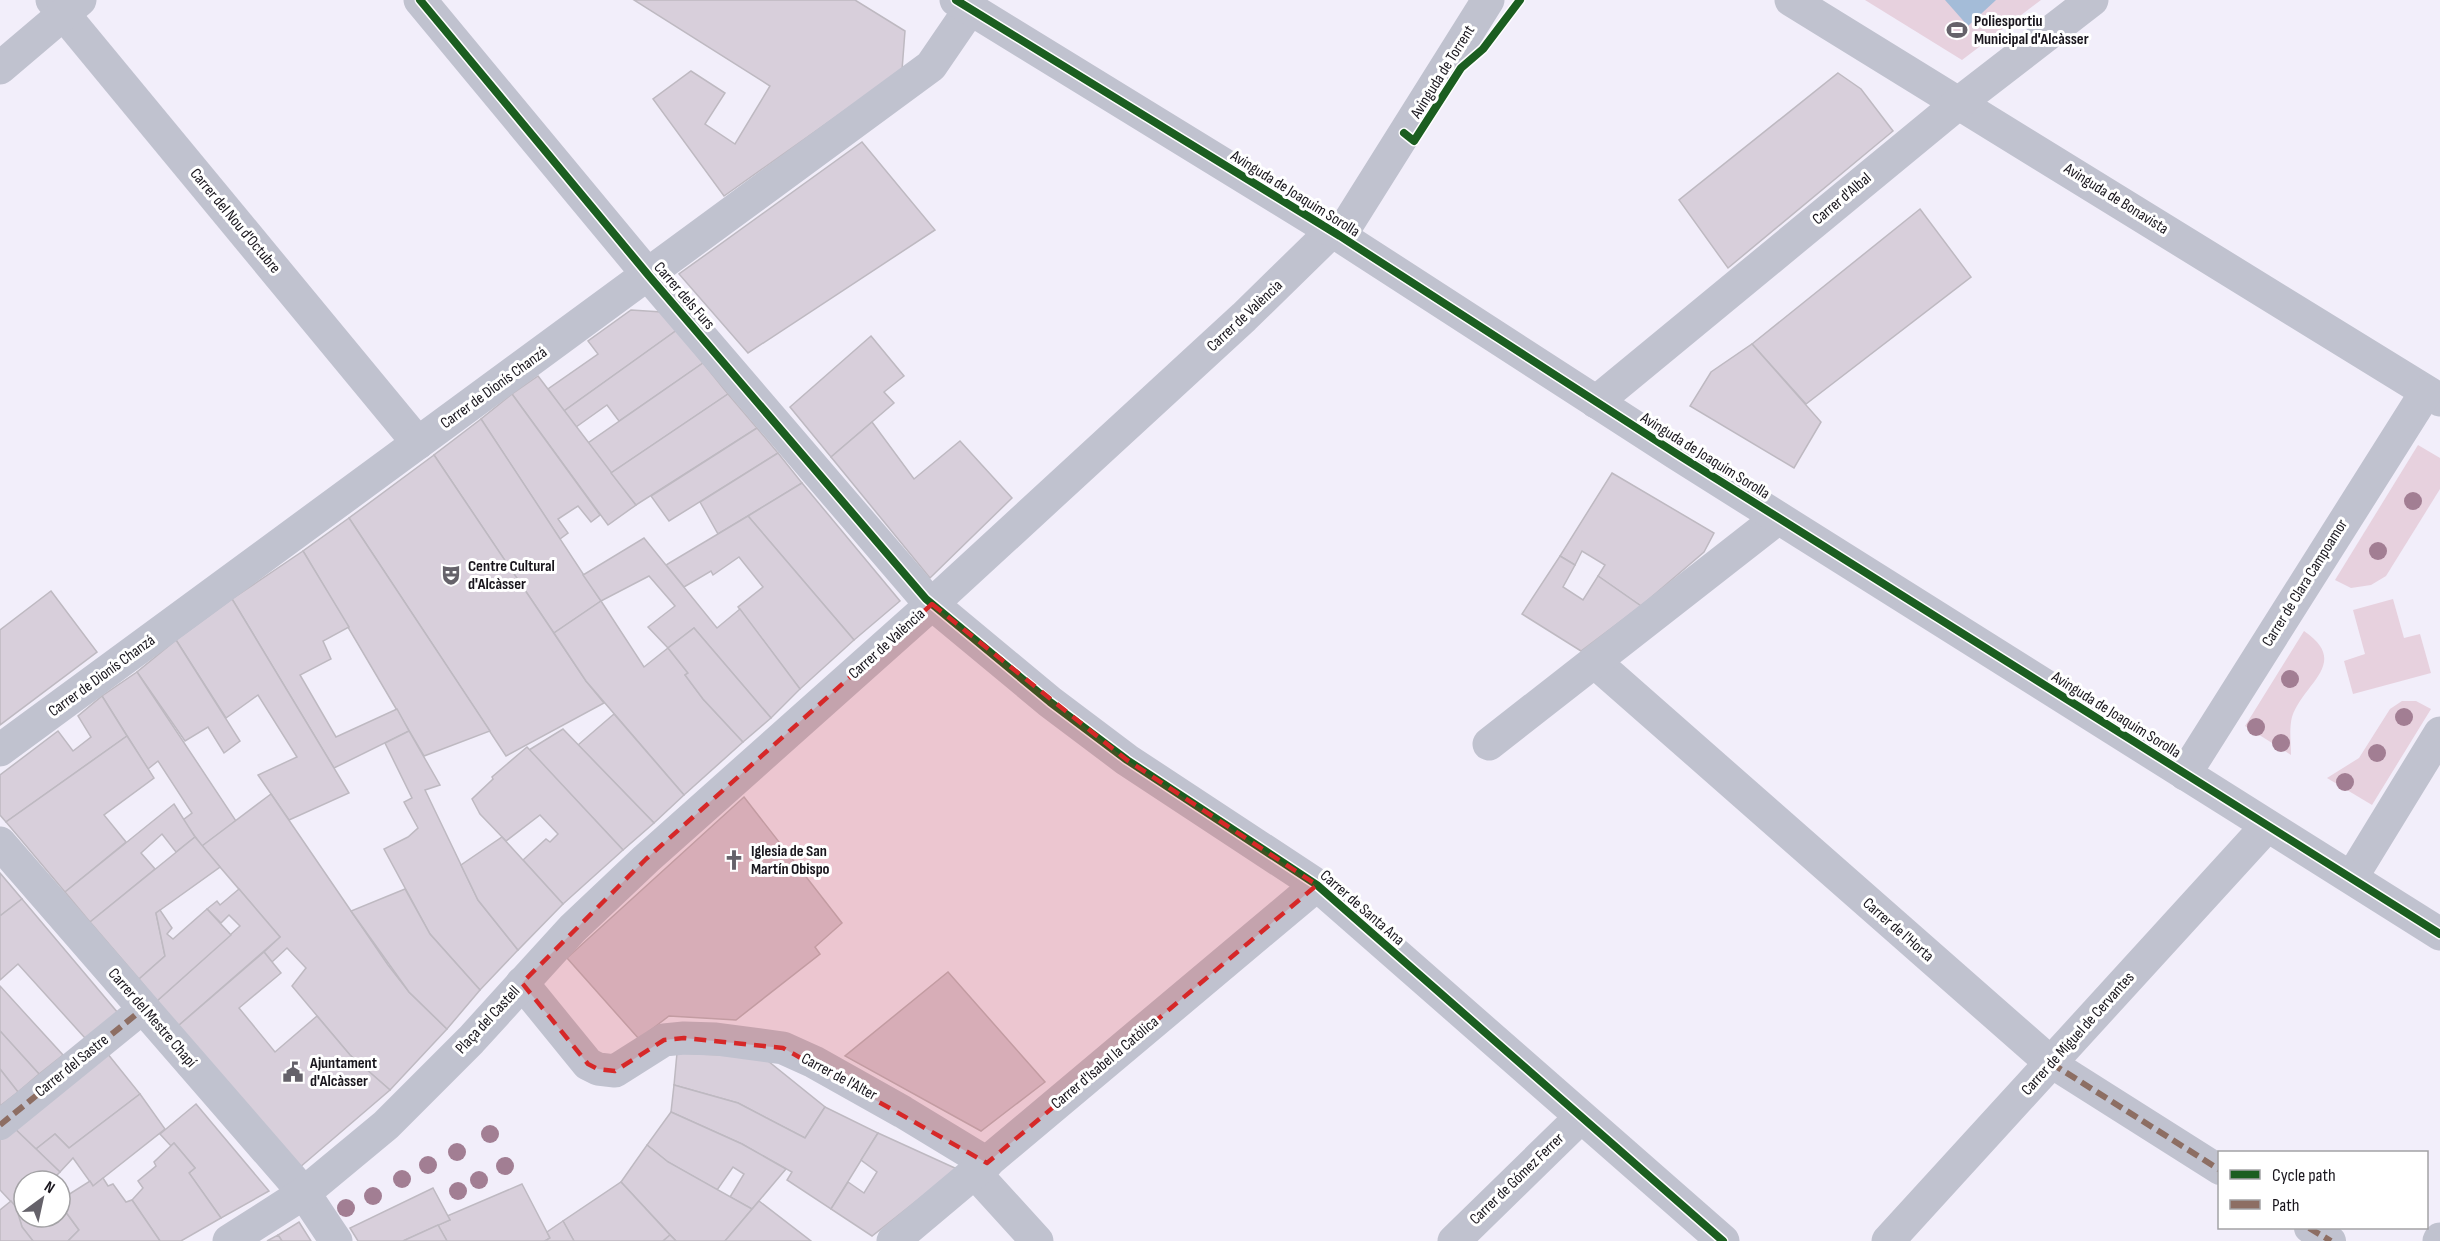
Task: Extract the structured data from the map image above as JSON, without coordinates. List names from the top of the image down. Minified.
{"streets":{"street":["Avinguda de Torrent","Avinguda de Joaquim Sorolla","Carrer d'Albal","Avinguda de Bonavista","Carrer del Nou d'Octubre","Carrer dels Furs","Carrer de València","Carrer de Dionís Chanzá","Carrer de Clara Campoamor","Carrer de Santa Ana","Carrer de l'Horta","Carrer del Mestre Chapí","Plaça del Castell","Carrer de Miguel de Cervantes","Carrer d'Isabel la Catòlica","Carrer del Sastre","Carrer de l'Alter","Carrer de Gómez Ferrer"]},"crossings":[["Avinguda de Torrent","Avinguda de Joaquim Sorolla"],["Avinguda de Torrent","Carrer de València"],["Avinguda de Joaquim Sorolla","Carrer d'Albal"],["Avinguda de Joaquim Sorolla","Carrer de València"],["Avinguda de Joaquim Sorolla","Carrer de Dionís Chanzá"],["Avinguda de Joaquim Sorolla","Carrer de Clara Campoamor"],["Avinguda de Joaquim Sorolla","Carrer de Miguel de Cervantes"],["Carrer d'Albal","Avinguda de Bonavista"],["Avinguda de Bonavista","Carrer de Clara Campoamor"],["Carrer del Nou d'Octubre","Carrer de Dionís Chanzá"],["Carrer dels Furs","Carrer de València"],["Carrer dels Furs","Carrer de Dionís Chanzá"],["Carrer dels Furs","Carrer de Santa Ana"],["Carrer de València","Carrer de Santa Ana"],["Carrer de València","Plaça del Castell"],["Carrer de Santa Ana","Carrer d'Isabel la Catòlica"],["Carrer de Santa Ana","Carrer de Gómez Ferrer"],["Carrer de l'Horta","Carrer de Miguel de Cervantes"],["Carrer del Mestre Chapí","Plaça del Castell"],["Carrer del Mestre Chapí","Carrer del Sastre"],["Plaça del Castell","Carrer de l'Alter"],["Carrer d'Isabel la Catòlica","Carrer de l'Alter"]],"places":{"sports":["Poliesportiu Municipal d'Alcàsser"],"theatre":["Centre Cultural d'Alcàsser"],"church":["Iglesia de San Martín Obispo"],"public building":["Ajuntament d'Alcàsser"]},"legend":["Cycle path","Path"],"north":"top right"}
